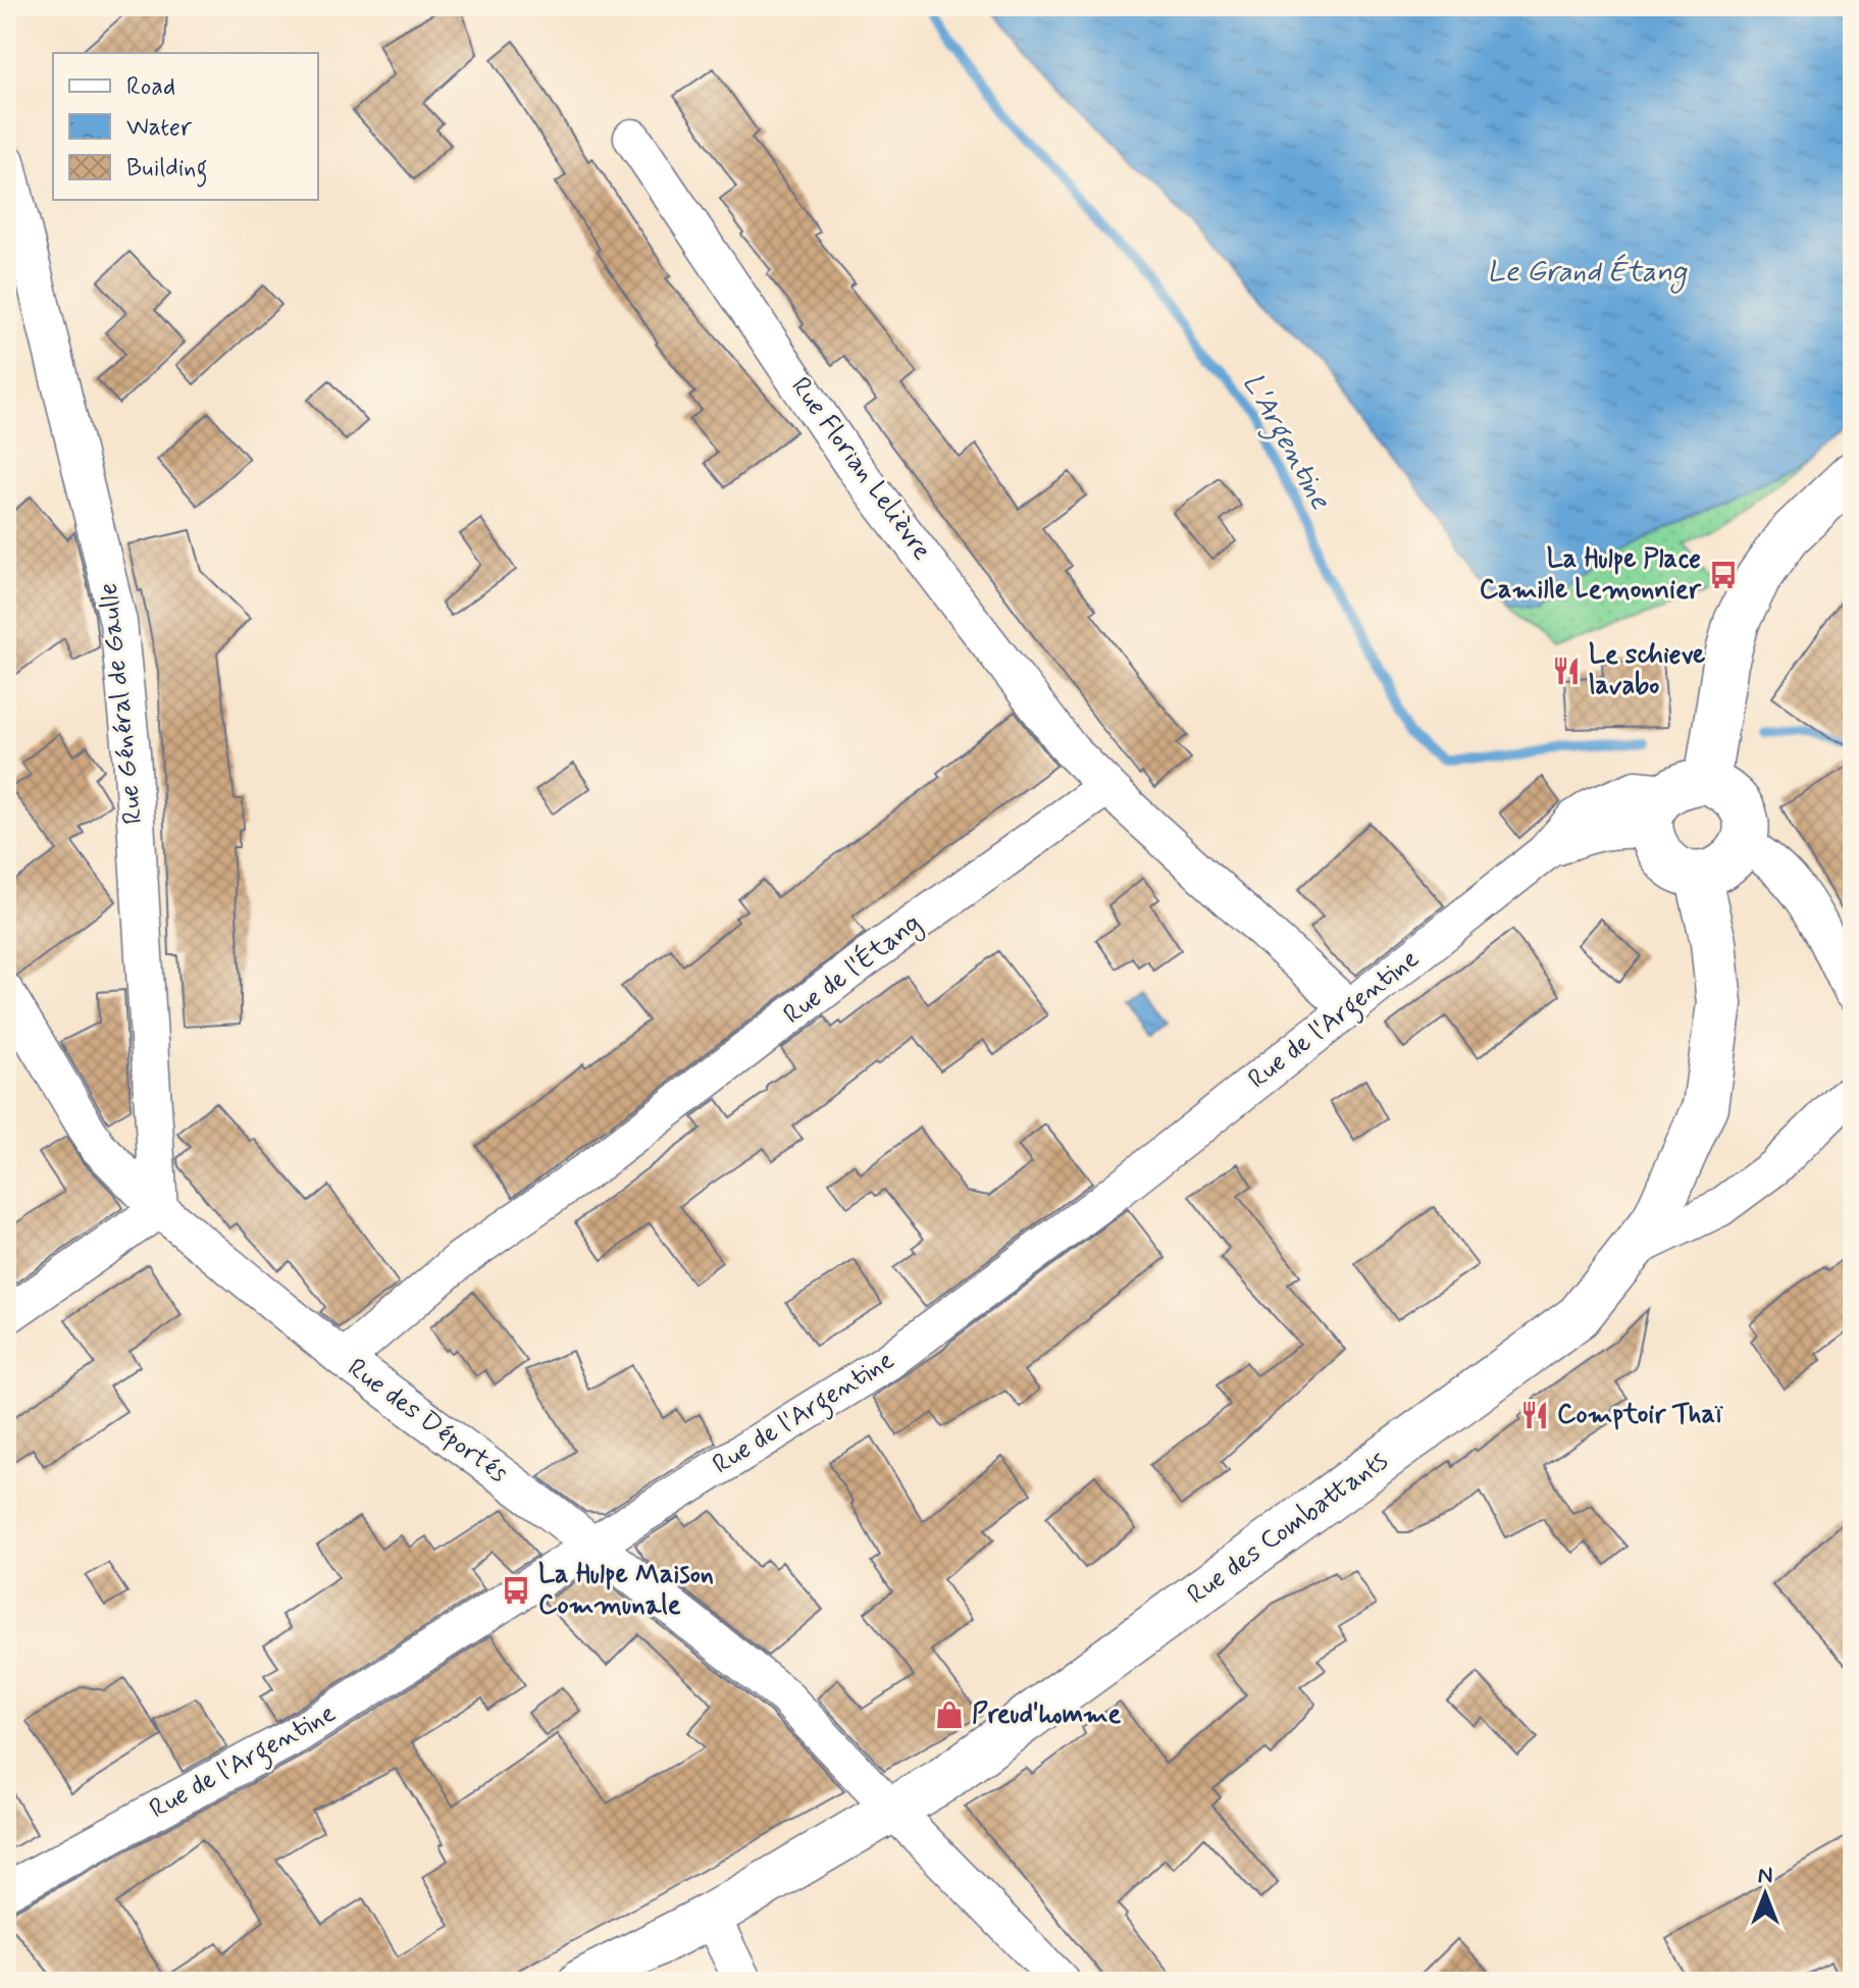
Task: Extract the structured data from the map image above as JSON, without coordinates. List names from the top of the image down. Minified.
{"streets":{"main road":["Rue des Combattants"],"street":["Rue Florian Lelièvre","Rue Général de Gaulle","Rue de l'Étang","Rue de l'Argentine","Rue des Déportés"]},"crossings":[["Rue Florian Lelièvre","Rue de l'Étang"],["Rue Général de Gaulle","Rue des Déportés"],["Rue de l'Étang","Rue des Déportés"],["Rue de l'Argentine","Rue des Déportés"],["Rue de l'Argentine","Rue des Combattants"],["Rue des Déportés","Rue des Combattants"]],"water":["Le Grand Étang","L'Argentine"],"places":{"bus stop":["La Hulpe Place Camille Lemonnier","La Hulpe Maison Communale"],"restaurant":["Le schieve lavabo","Comptoir Thaï"],"shop":["Preud'homme"]},"legend":["Road","Water","Building"],"north":"top"}
